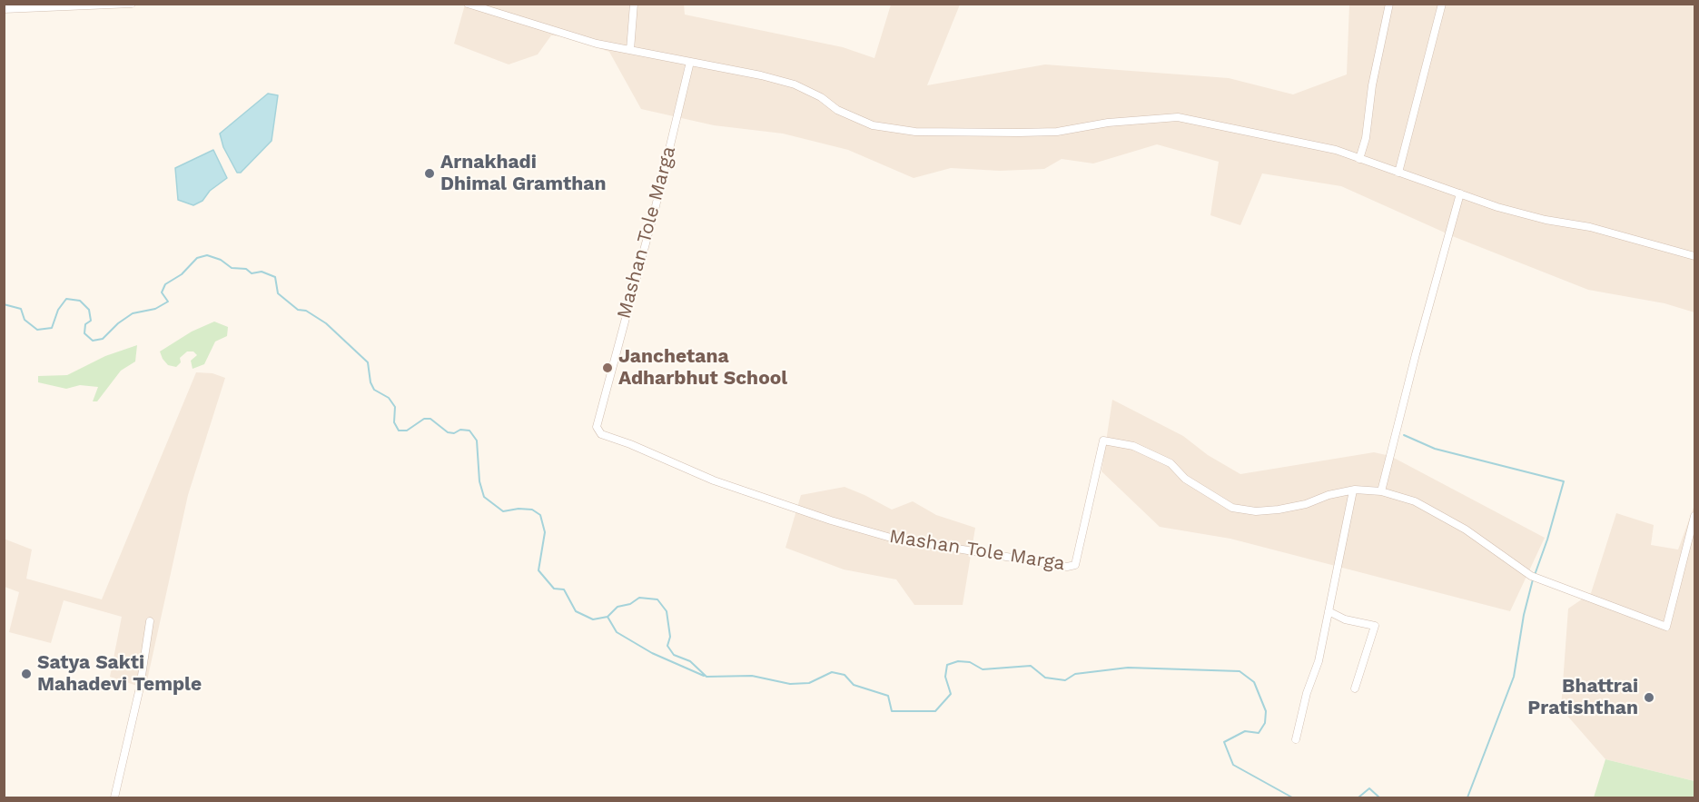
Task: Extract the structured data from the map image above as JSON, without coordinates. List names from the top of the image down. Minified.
{"streets":{"street":["Mashan Tole Marga"]},"places":["Arnakhadi Dhimal Gramthan","Janchetana Adharbhut School","Satya Sakti Mahadevi Temple","Bhattrai Pratishthan"]}
